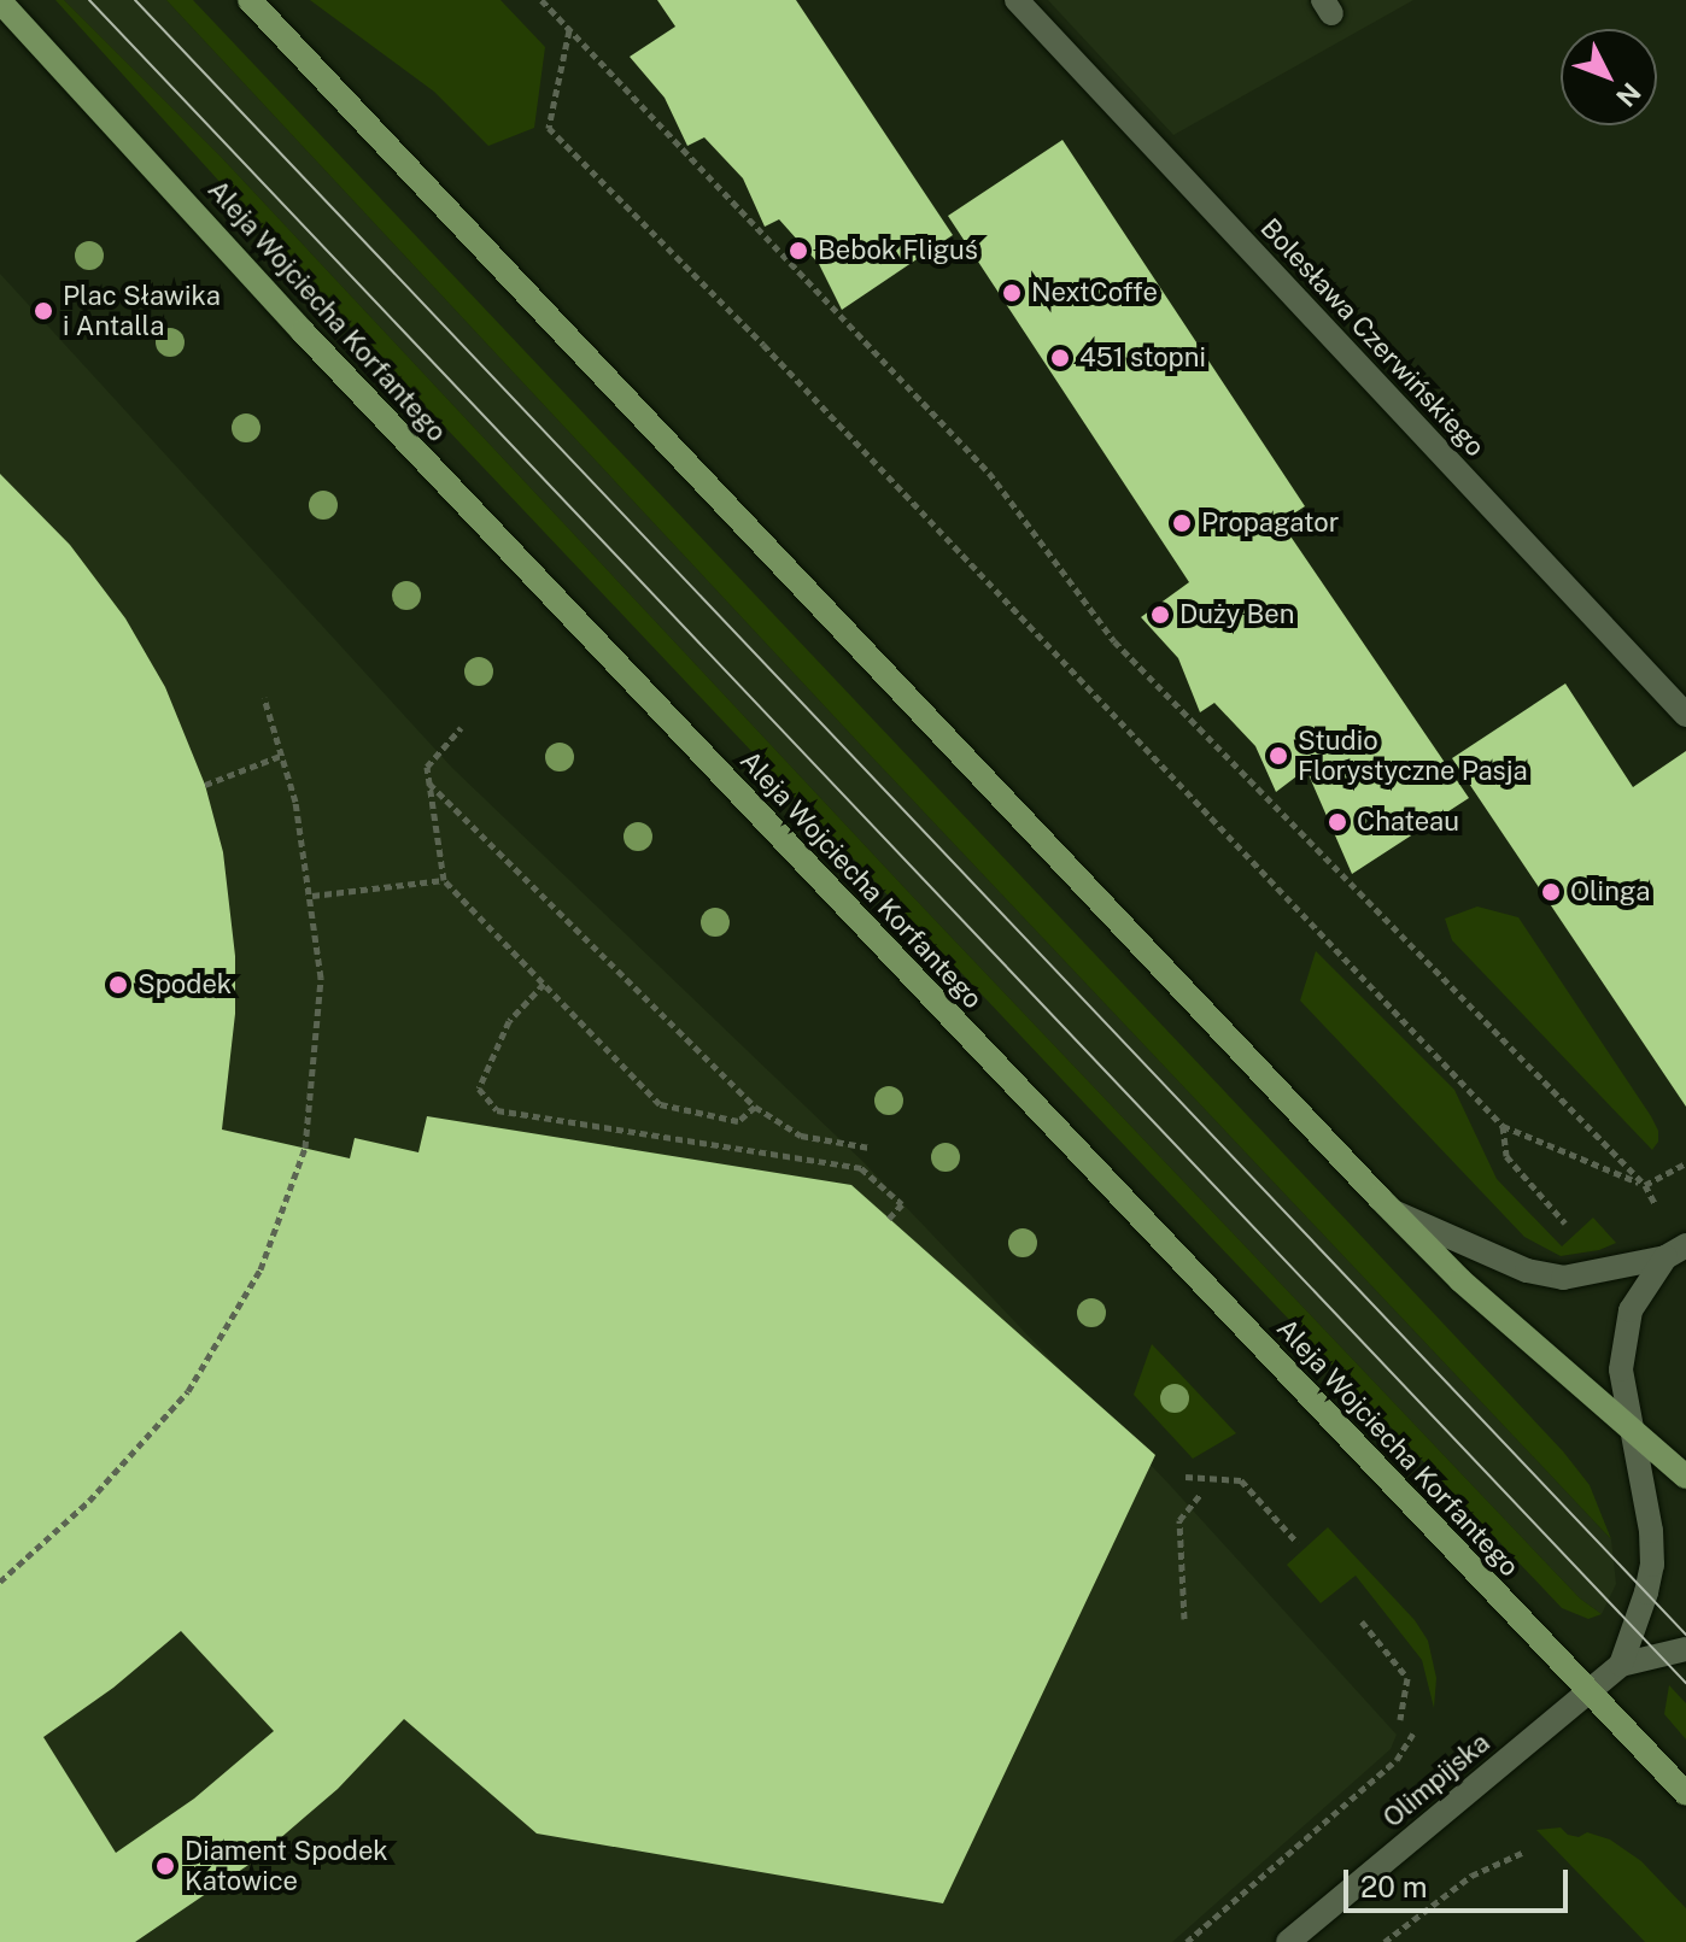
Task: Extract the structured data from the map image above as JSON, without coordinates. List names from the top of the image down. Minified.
{"streets":{"main road":["Aleja Wojciecha Korfantego"],"street":["Bolesława Czerwińskiego","Olimpijska"]},"crossings":[["Aleja Wojciecha Korfantego","Olimpijska"]],"places":["Bebok Fliguś","NextCoffe","Plac Sławika i Antalla","451 stopni","Propagator","Duży Ben","Studio Florystyczne Pasja","Chateau","Olinga","Spodek","Diament Spodek Katowice"],"scale_bar":"20 m","north":"bottom right"}
